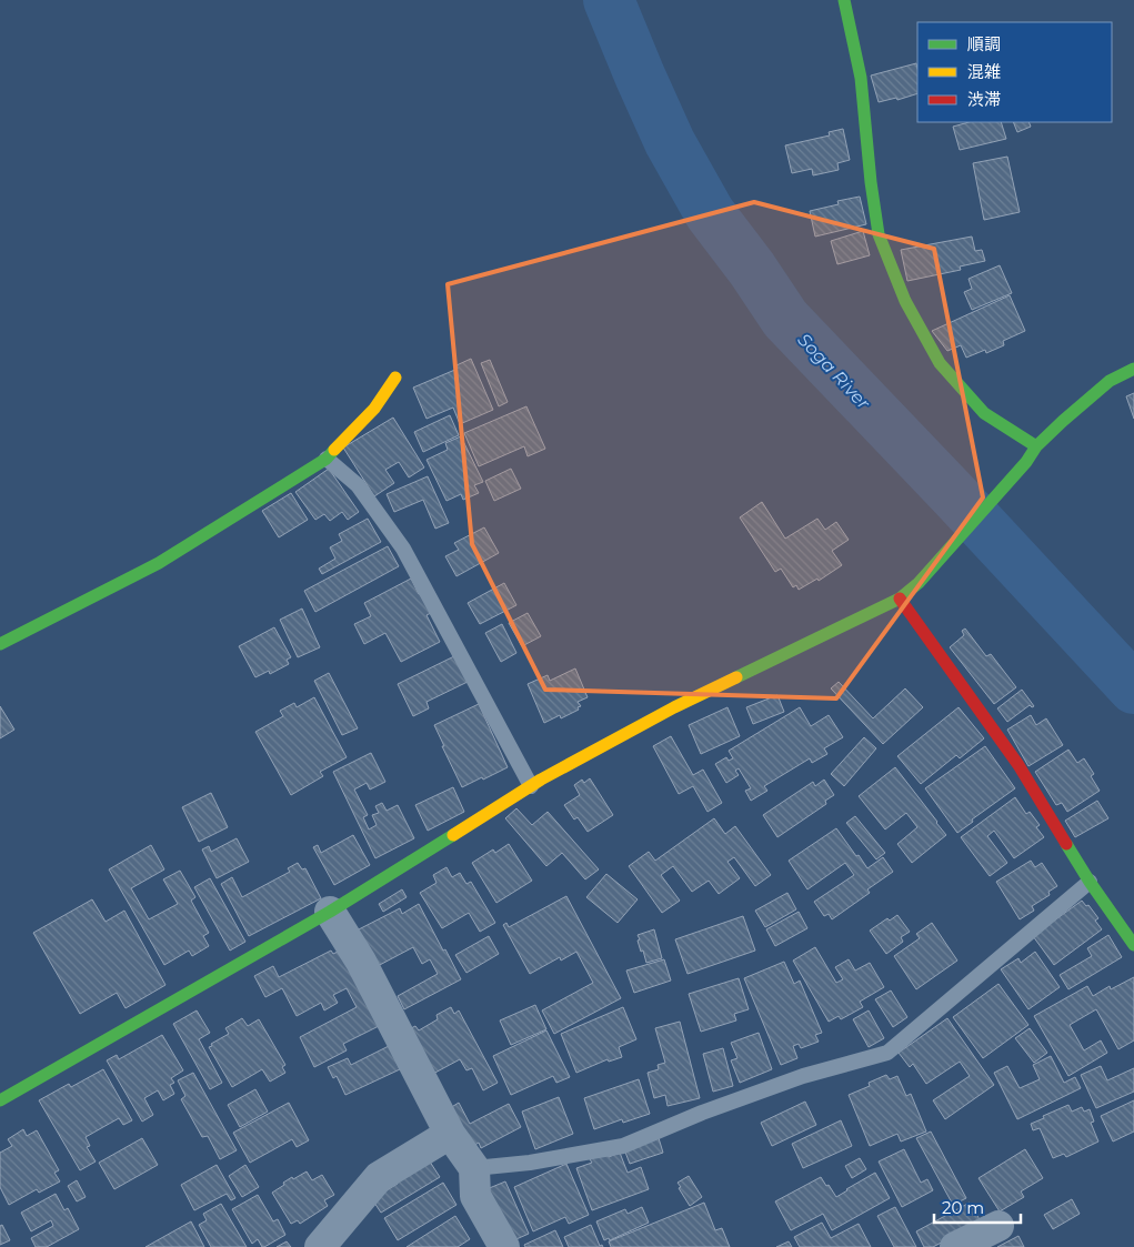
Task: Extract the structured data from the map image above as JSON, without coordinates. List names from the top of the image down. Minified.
{"water":["Soga River"],"legend":["順調","混雑","渋滞"],"scale_bar":"20 m"}
